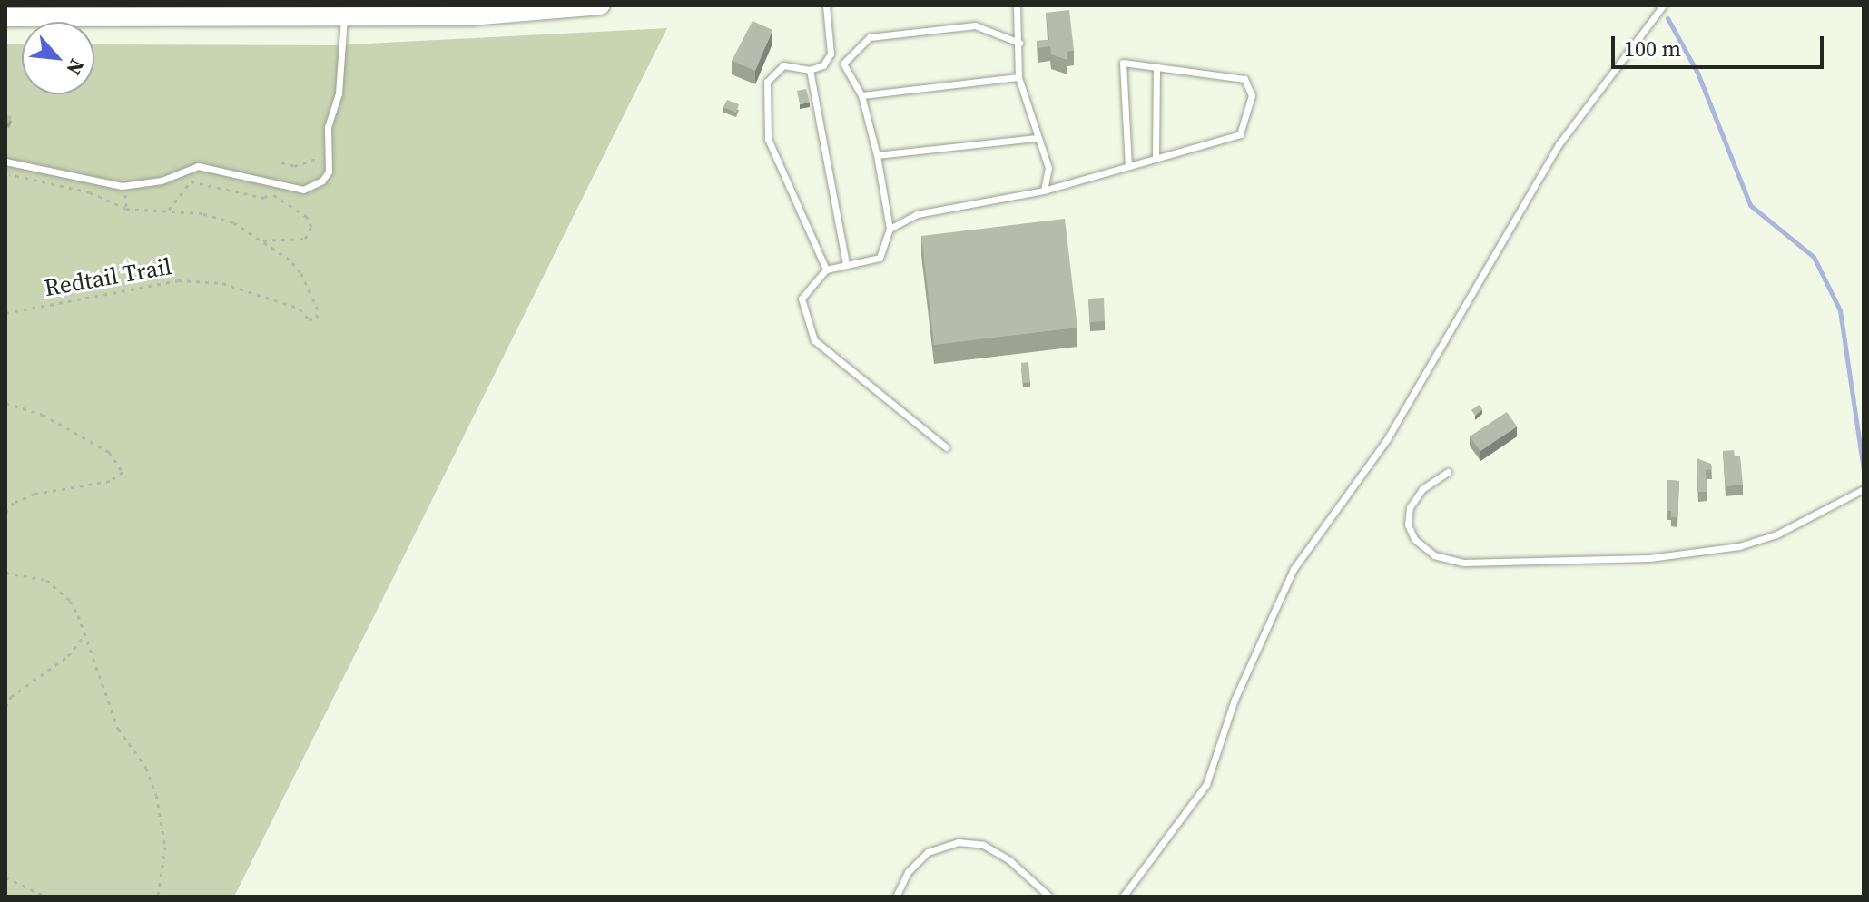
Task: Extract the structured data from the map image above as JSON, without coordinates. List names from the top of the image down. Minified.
{"streets":{"path":["Redtail Trail"]},"scale_bar":"100 m","north":"bottom right"}
